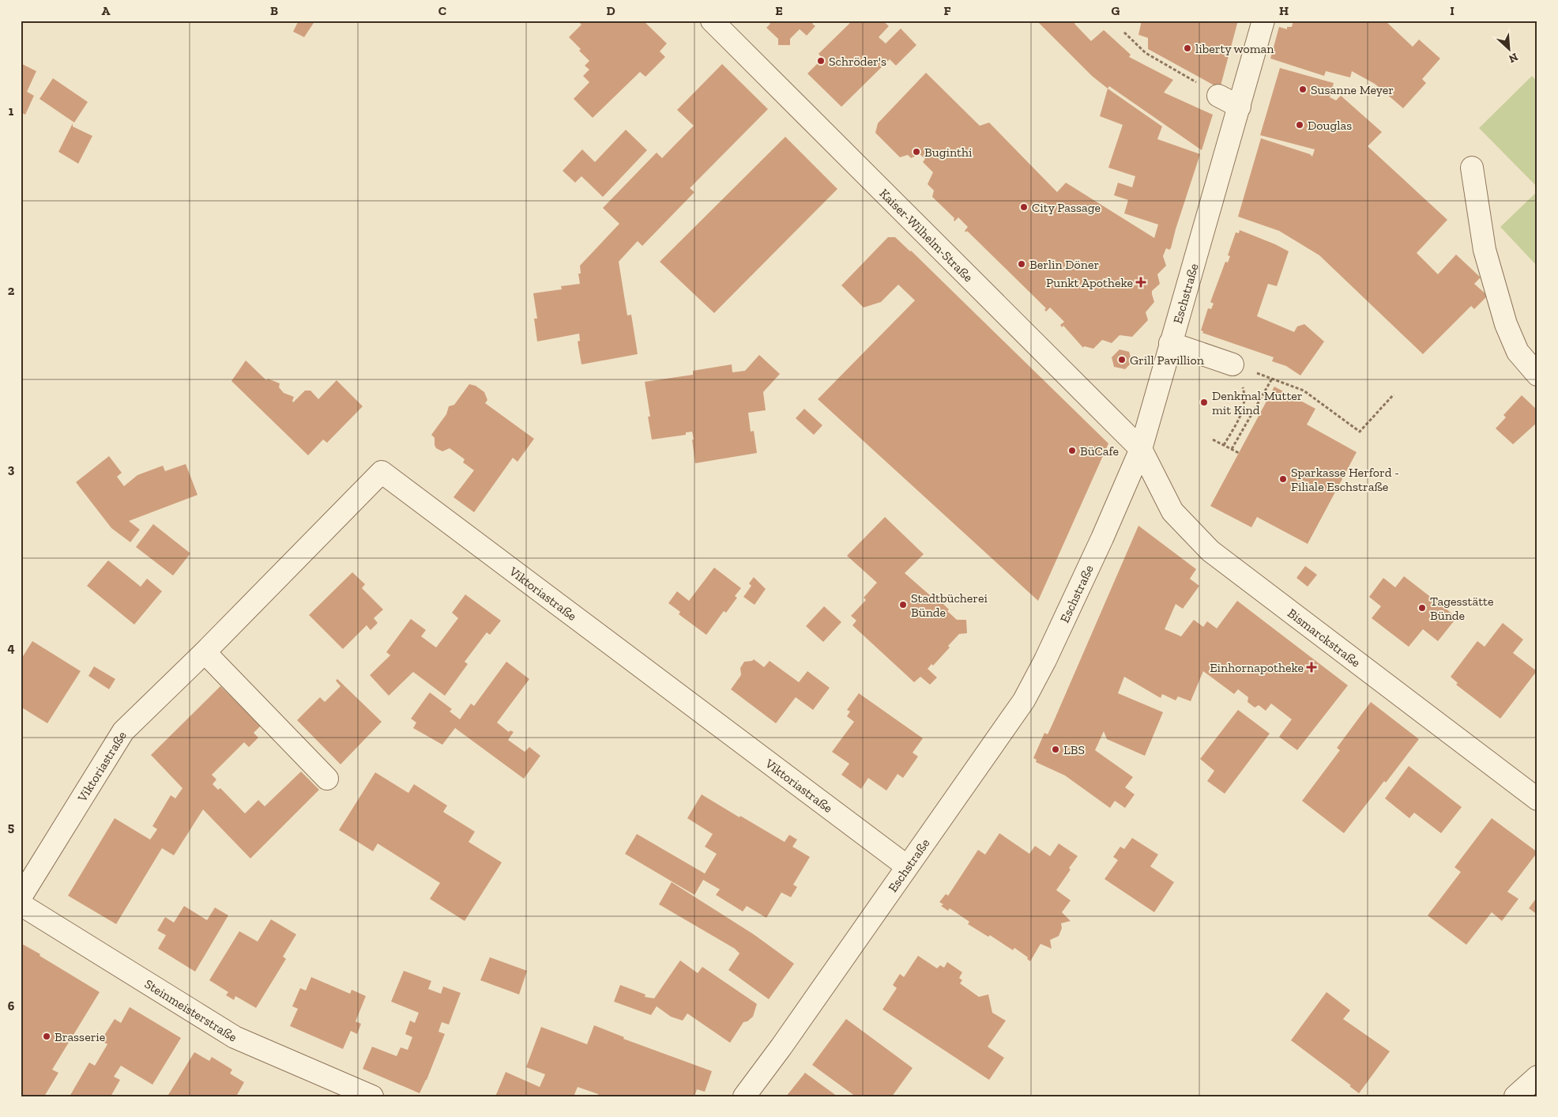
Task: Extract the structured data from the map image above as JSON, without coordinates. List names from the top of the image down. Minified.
{"streets":{"street":["Kaiser-Wilhelm-Straße","Eschstraße","Viktoriastraße","Bismarckstraße","Steinmeisterstraße"]},"crossings":[["Kaiser-Wilhelm-Straße","Eschstraße"],["Kaiser-Wilhelm-Straße","Bismarckstraße"],["Eschstraße","Viktoriastraße"],["Eschstraße","Bismarckstraße"]],"places":{"other":["liberty woman","Schröder's","Susanne Meyer","Douglas","Buginthi","City Passage","Berlin Döner","Grill Pavillion","Denkmal Mutter mit Kind","BüCafe","Sparkasse Herford - Filiale Eschstraße","Stadtbücherei Bünde","Tagesstätte Bünde","LBS","Brasserie"],"health":["Punkt Apotheke","Einhornapotheke"]},"north":"bottom right","grid":{"columns":["A","B","C","D","E","F","G","H","I"],"rows":["1","2","3","4","5","6"]}}
